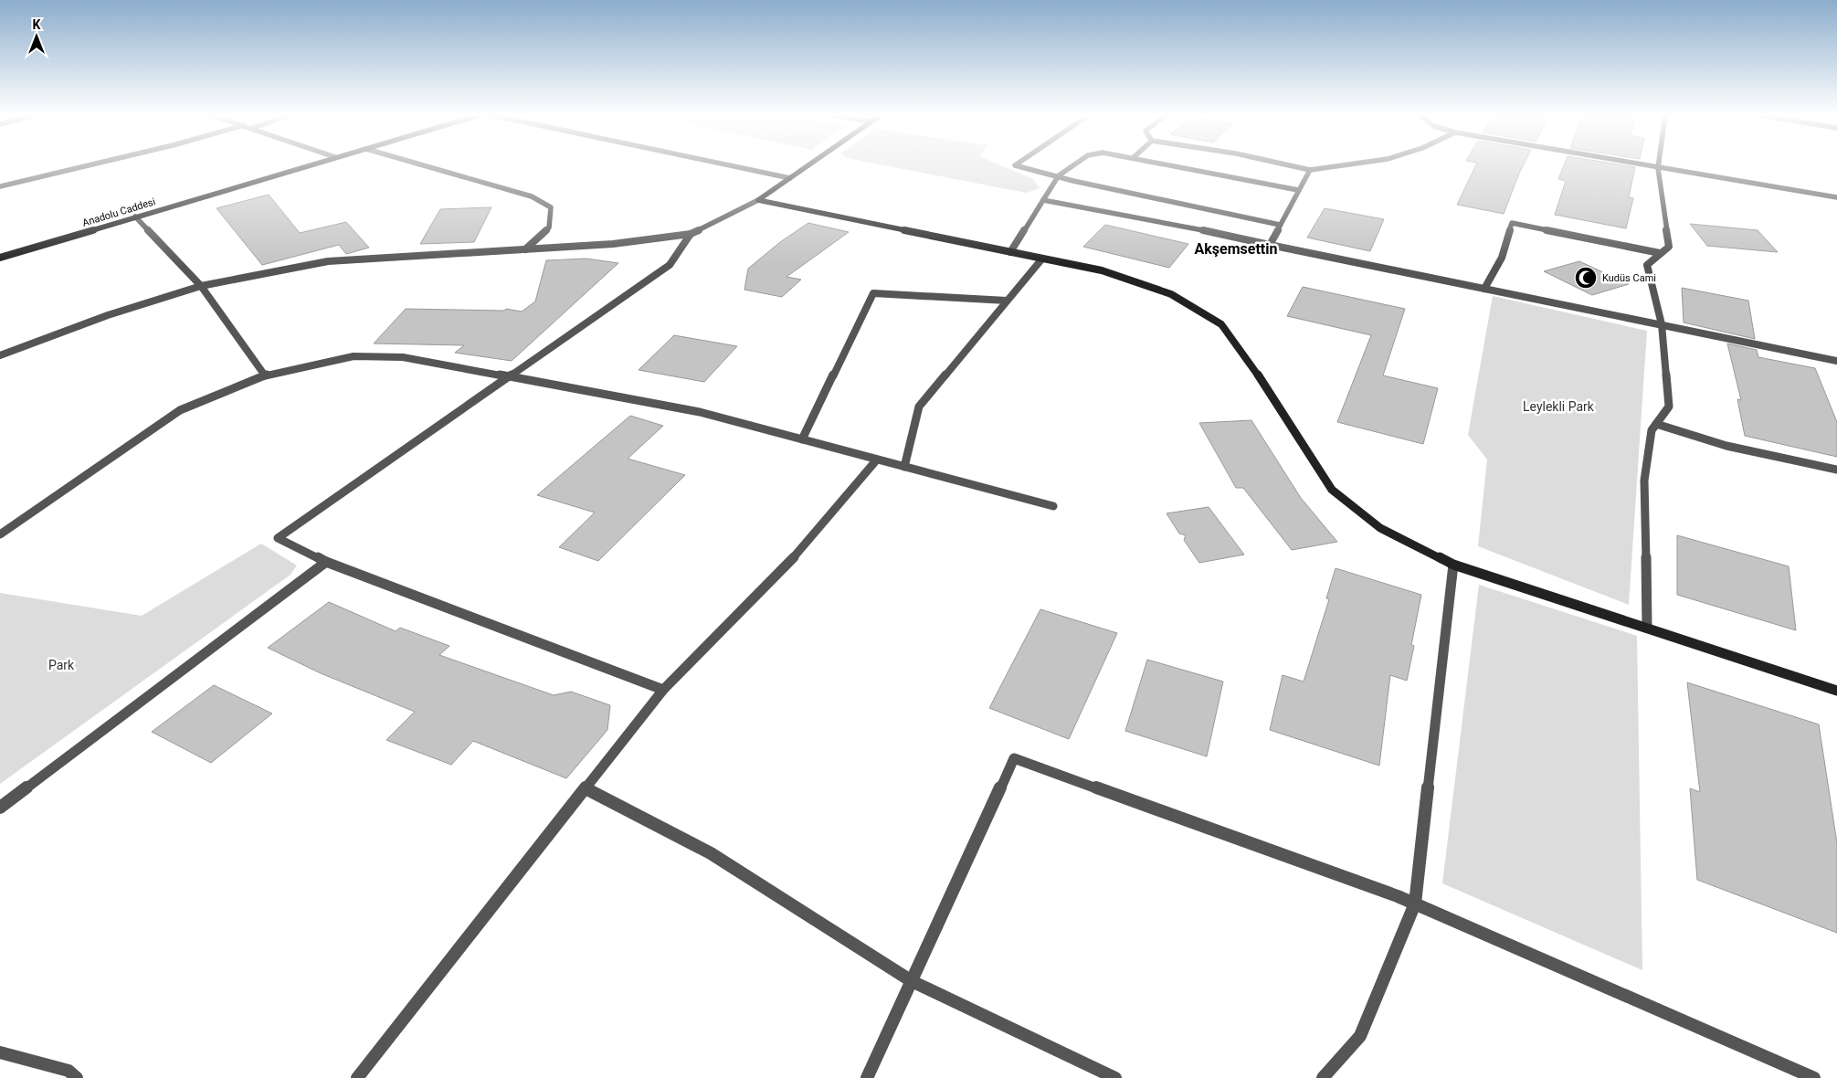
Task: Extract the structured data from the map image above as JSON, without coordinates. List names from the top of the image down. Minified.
{"streets":{"street":["Anadolu Caddesi"]},"districts":["Akşemsettin"],"parks":["Leylekli Park","Park"],"places":{"mosque":["Kudüs Cami"]},"north":"top"}
